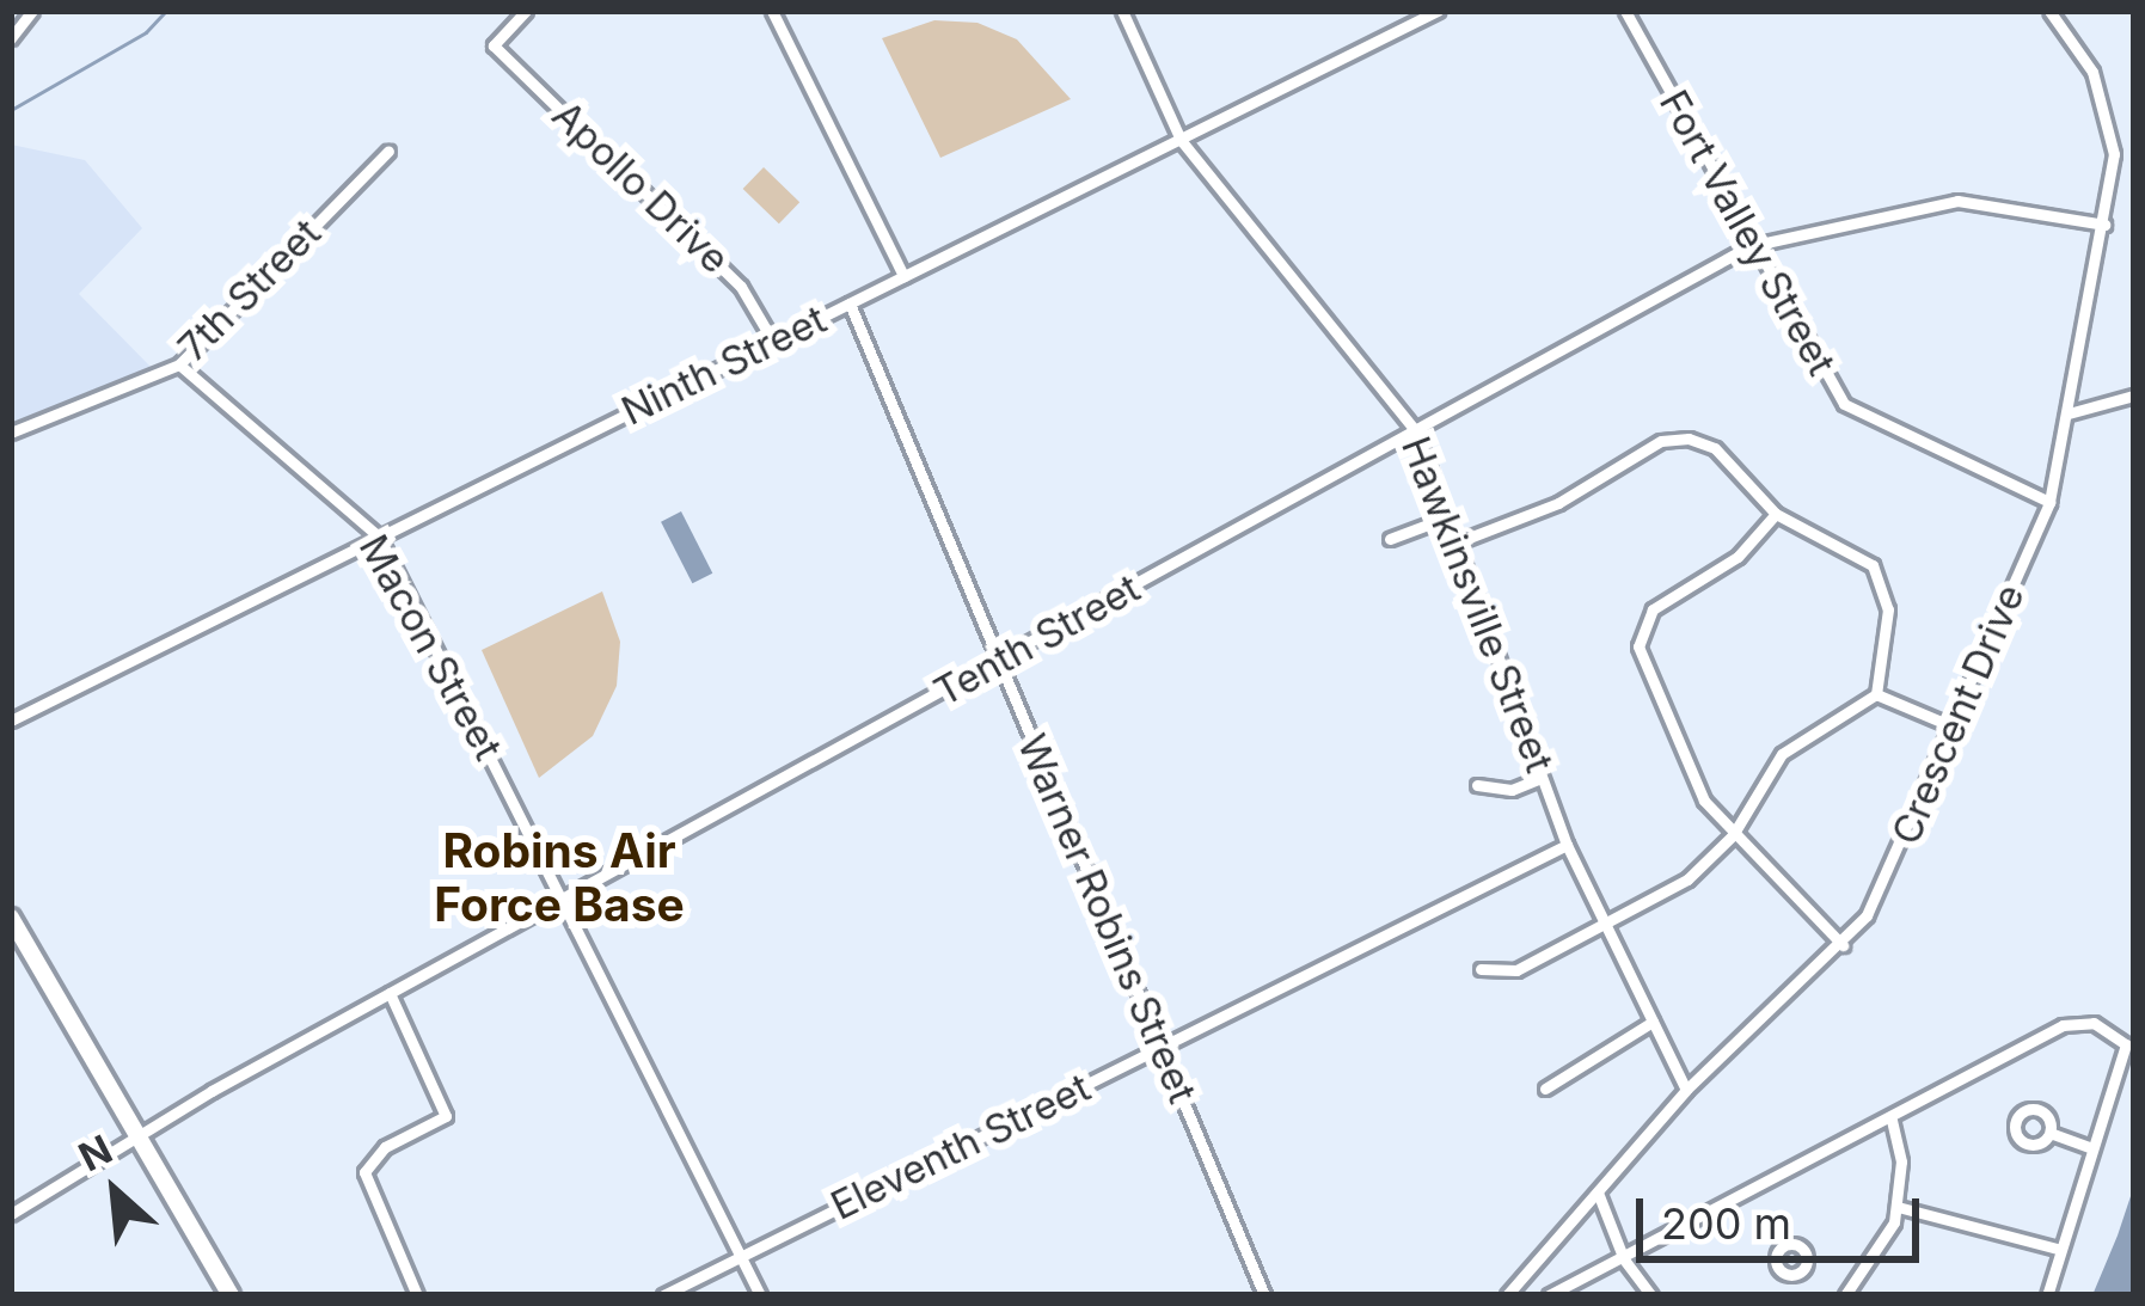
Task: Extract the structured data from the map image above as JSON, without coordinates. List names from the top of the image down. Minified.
{"streets":{"street":["Apollo Drive","Fort Valley Street","7th Street","Ninth Street","Hawkinsville Street","Tenth Street","Macon Street","Crescent Drive","Warner Robins Street","Eleventh Street"]},"crossings":[["Apollo Drive","Ninth Street"],["Fort Valley Street","Tenth Street"],["Fort Valley Street","Crescent Drive"],["7th Street","Macon Street"],["Ninth Street","Hawkinsville Street"],["Ninth Street","Macon Street"],["Ninth Street","Warner Robins Street"],["Hawkinsville Street","Tenth Street"],["Hawkinsville Street","Crescent Drive"],["Hawkinsville Street","Eleventh Street"],["Tenth Street","Macon Street"],["Tenth Street","Crescent Drive"],["Tenth Street","Warner Robins Street"],["Macon Street","Eleventh Street"],["Warner Robins Street","Eleventh Street"]],"districts":["Robins Air Force Base"],"scale_bar":"200 m","north":"top left"}
